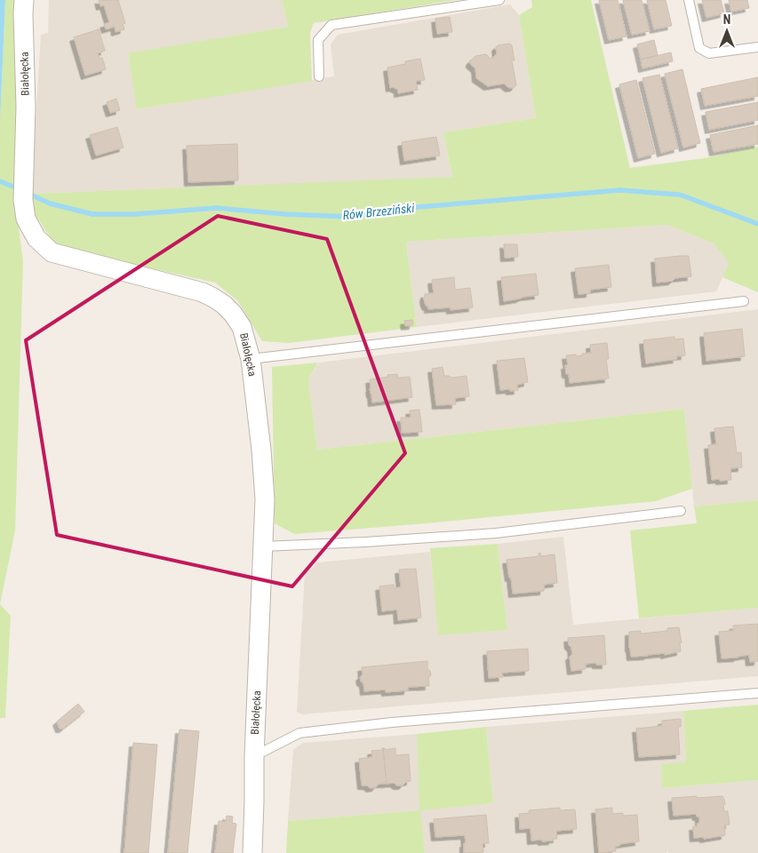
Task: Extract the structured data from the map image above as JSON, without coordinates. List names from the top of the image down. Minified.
{"streets":{"street":["Białołęcka"]},"water":["Rów Brzeziński"],"north":"top"}
